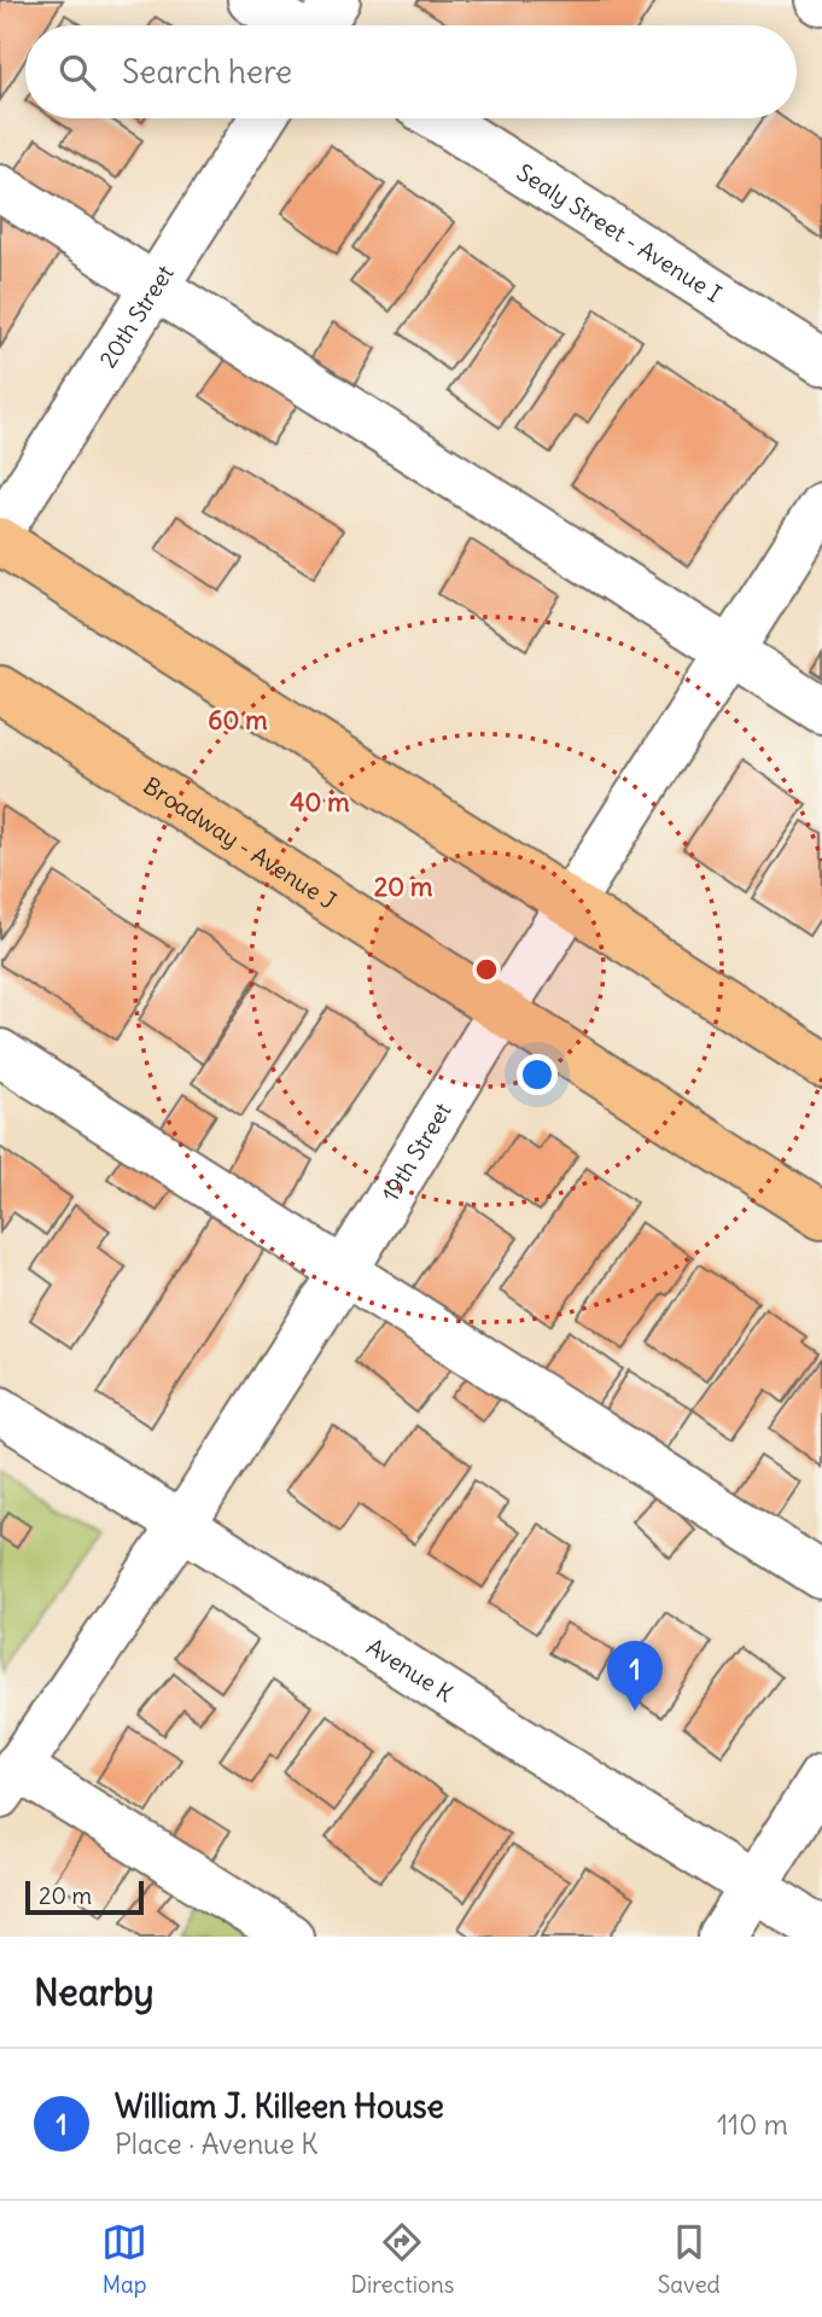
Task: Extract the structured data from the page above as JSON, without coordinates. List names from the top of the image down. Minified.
{"streets":{"main road":["Broadway - Avenue J"],"street":["Sealy Street - Avenue I","20th Street","19th Street","Avenue K"]},"crossings":[["Broadway - Avenue J","19th Street"],["19th Street","Avenue K"]],"scale_bar":"20 m","page":{"search":"Search here","pins":"1","scale":"20 m","heading":"Nearby","list":[{"mark":"1","name":"William J. Killeen House","note":"Place · Avenue K","value":"110 m"}],"nav":["Map","Directions","Saved"]},"rings":["60 m","40 m","20 m"]}
